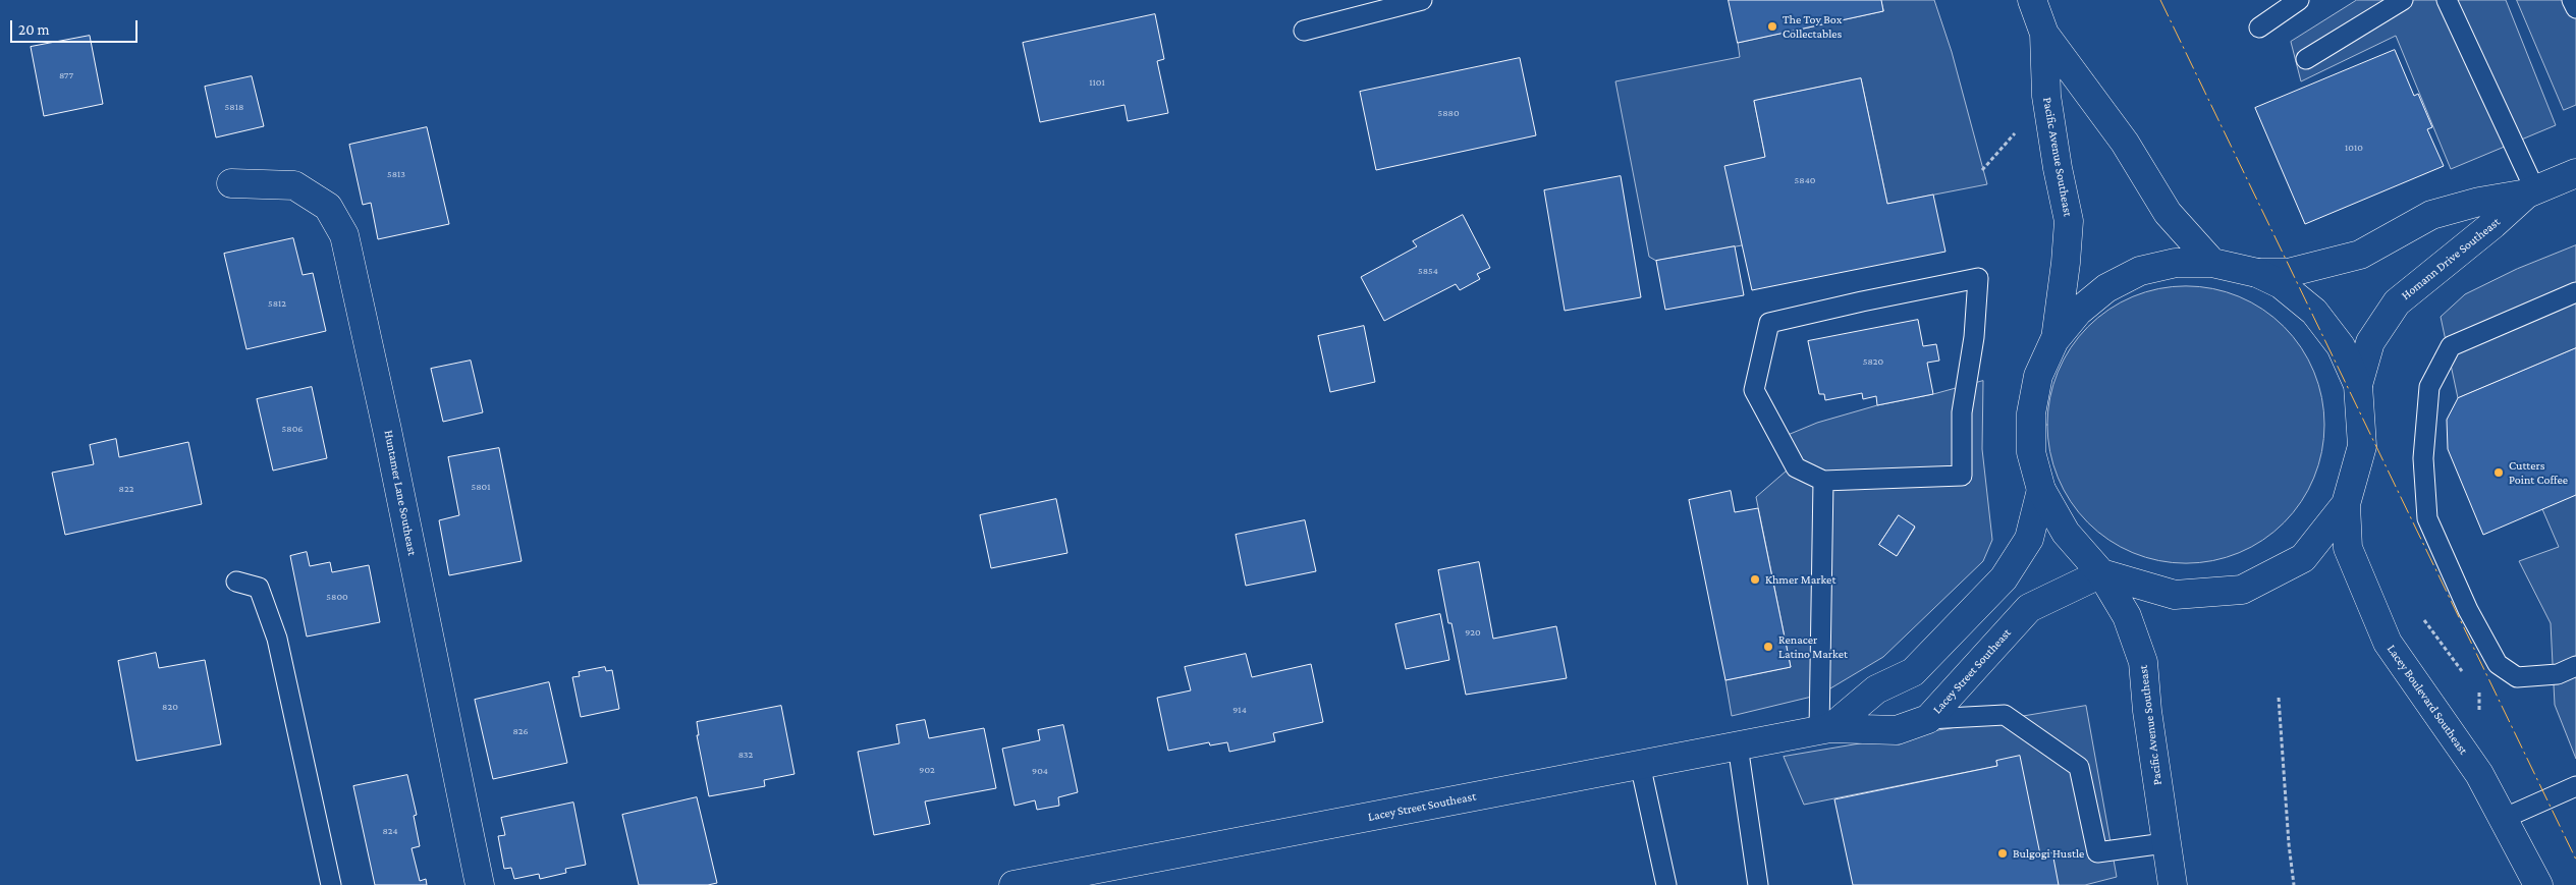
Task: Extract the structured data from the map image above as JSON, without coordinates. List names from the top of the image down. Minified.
{"streets":{"street":["Pacific Avenue Southeast","Homann Drive Southeast","Huntamer Lane Southeast","Lacey Street Southeast","Lacey Boulevard Southeast"]},"crossings":[["Pacific Avenue Southeast","Lacey Street Southeast"]],"places":["The Toy Box Collectables","Cutters Point Coffee","Khmer Market","Renacer Latino Market","Bulgogi Hustle"],"house_numbers":["877","1101","5818","5880","1010","5813","5840","5854","5812","5820","5806","5801","822","5800","920","820","914","826","832","902","904","824"],"scale_bar":"20 m"}
